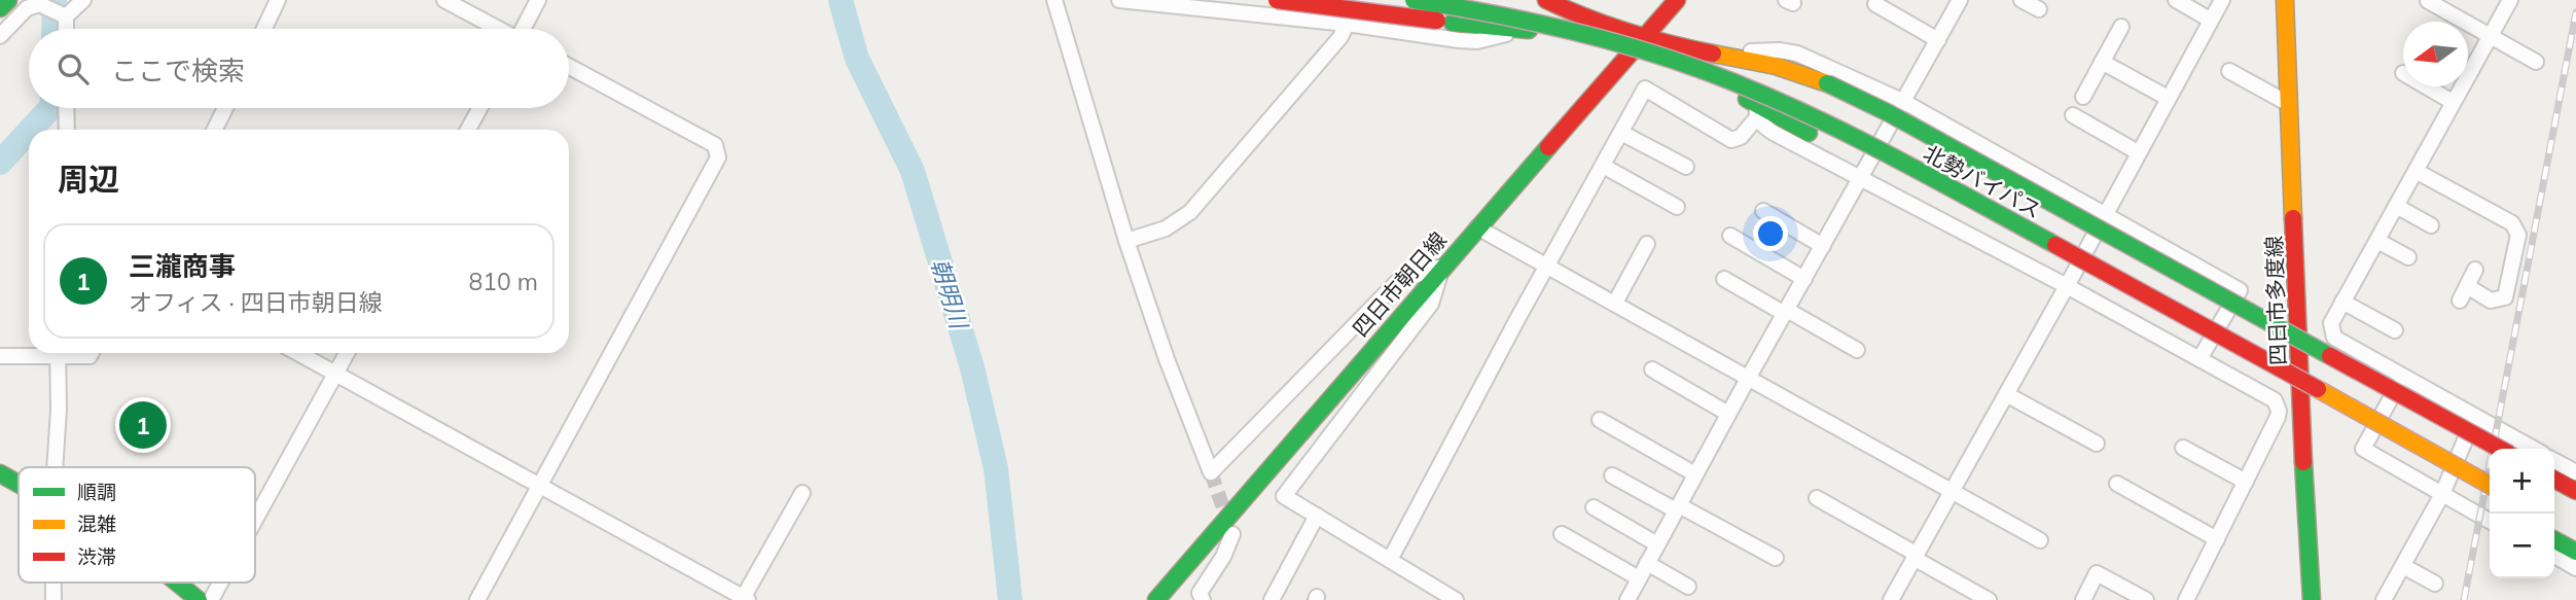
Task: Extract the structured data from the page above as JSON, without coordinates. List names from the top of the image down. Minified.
{"streets":{"main road":["北勢バイパス","四日市朝日線","四日市多度線"]},"water":["朝明川"],"legend":["順調","混雑","渋滞"],"north":"left","page":{"search":"ここで検索","heading":"周辺","list":[{"mark":"1","name":"三瀧商事","note":"オフィス · 四日市朝日線","value":"810 m"}],"pins":"1","map_buttons":["+","−"]}}
